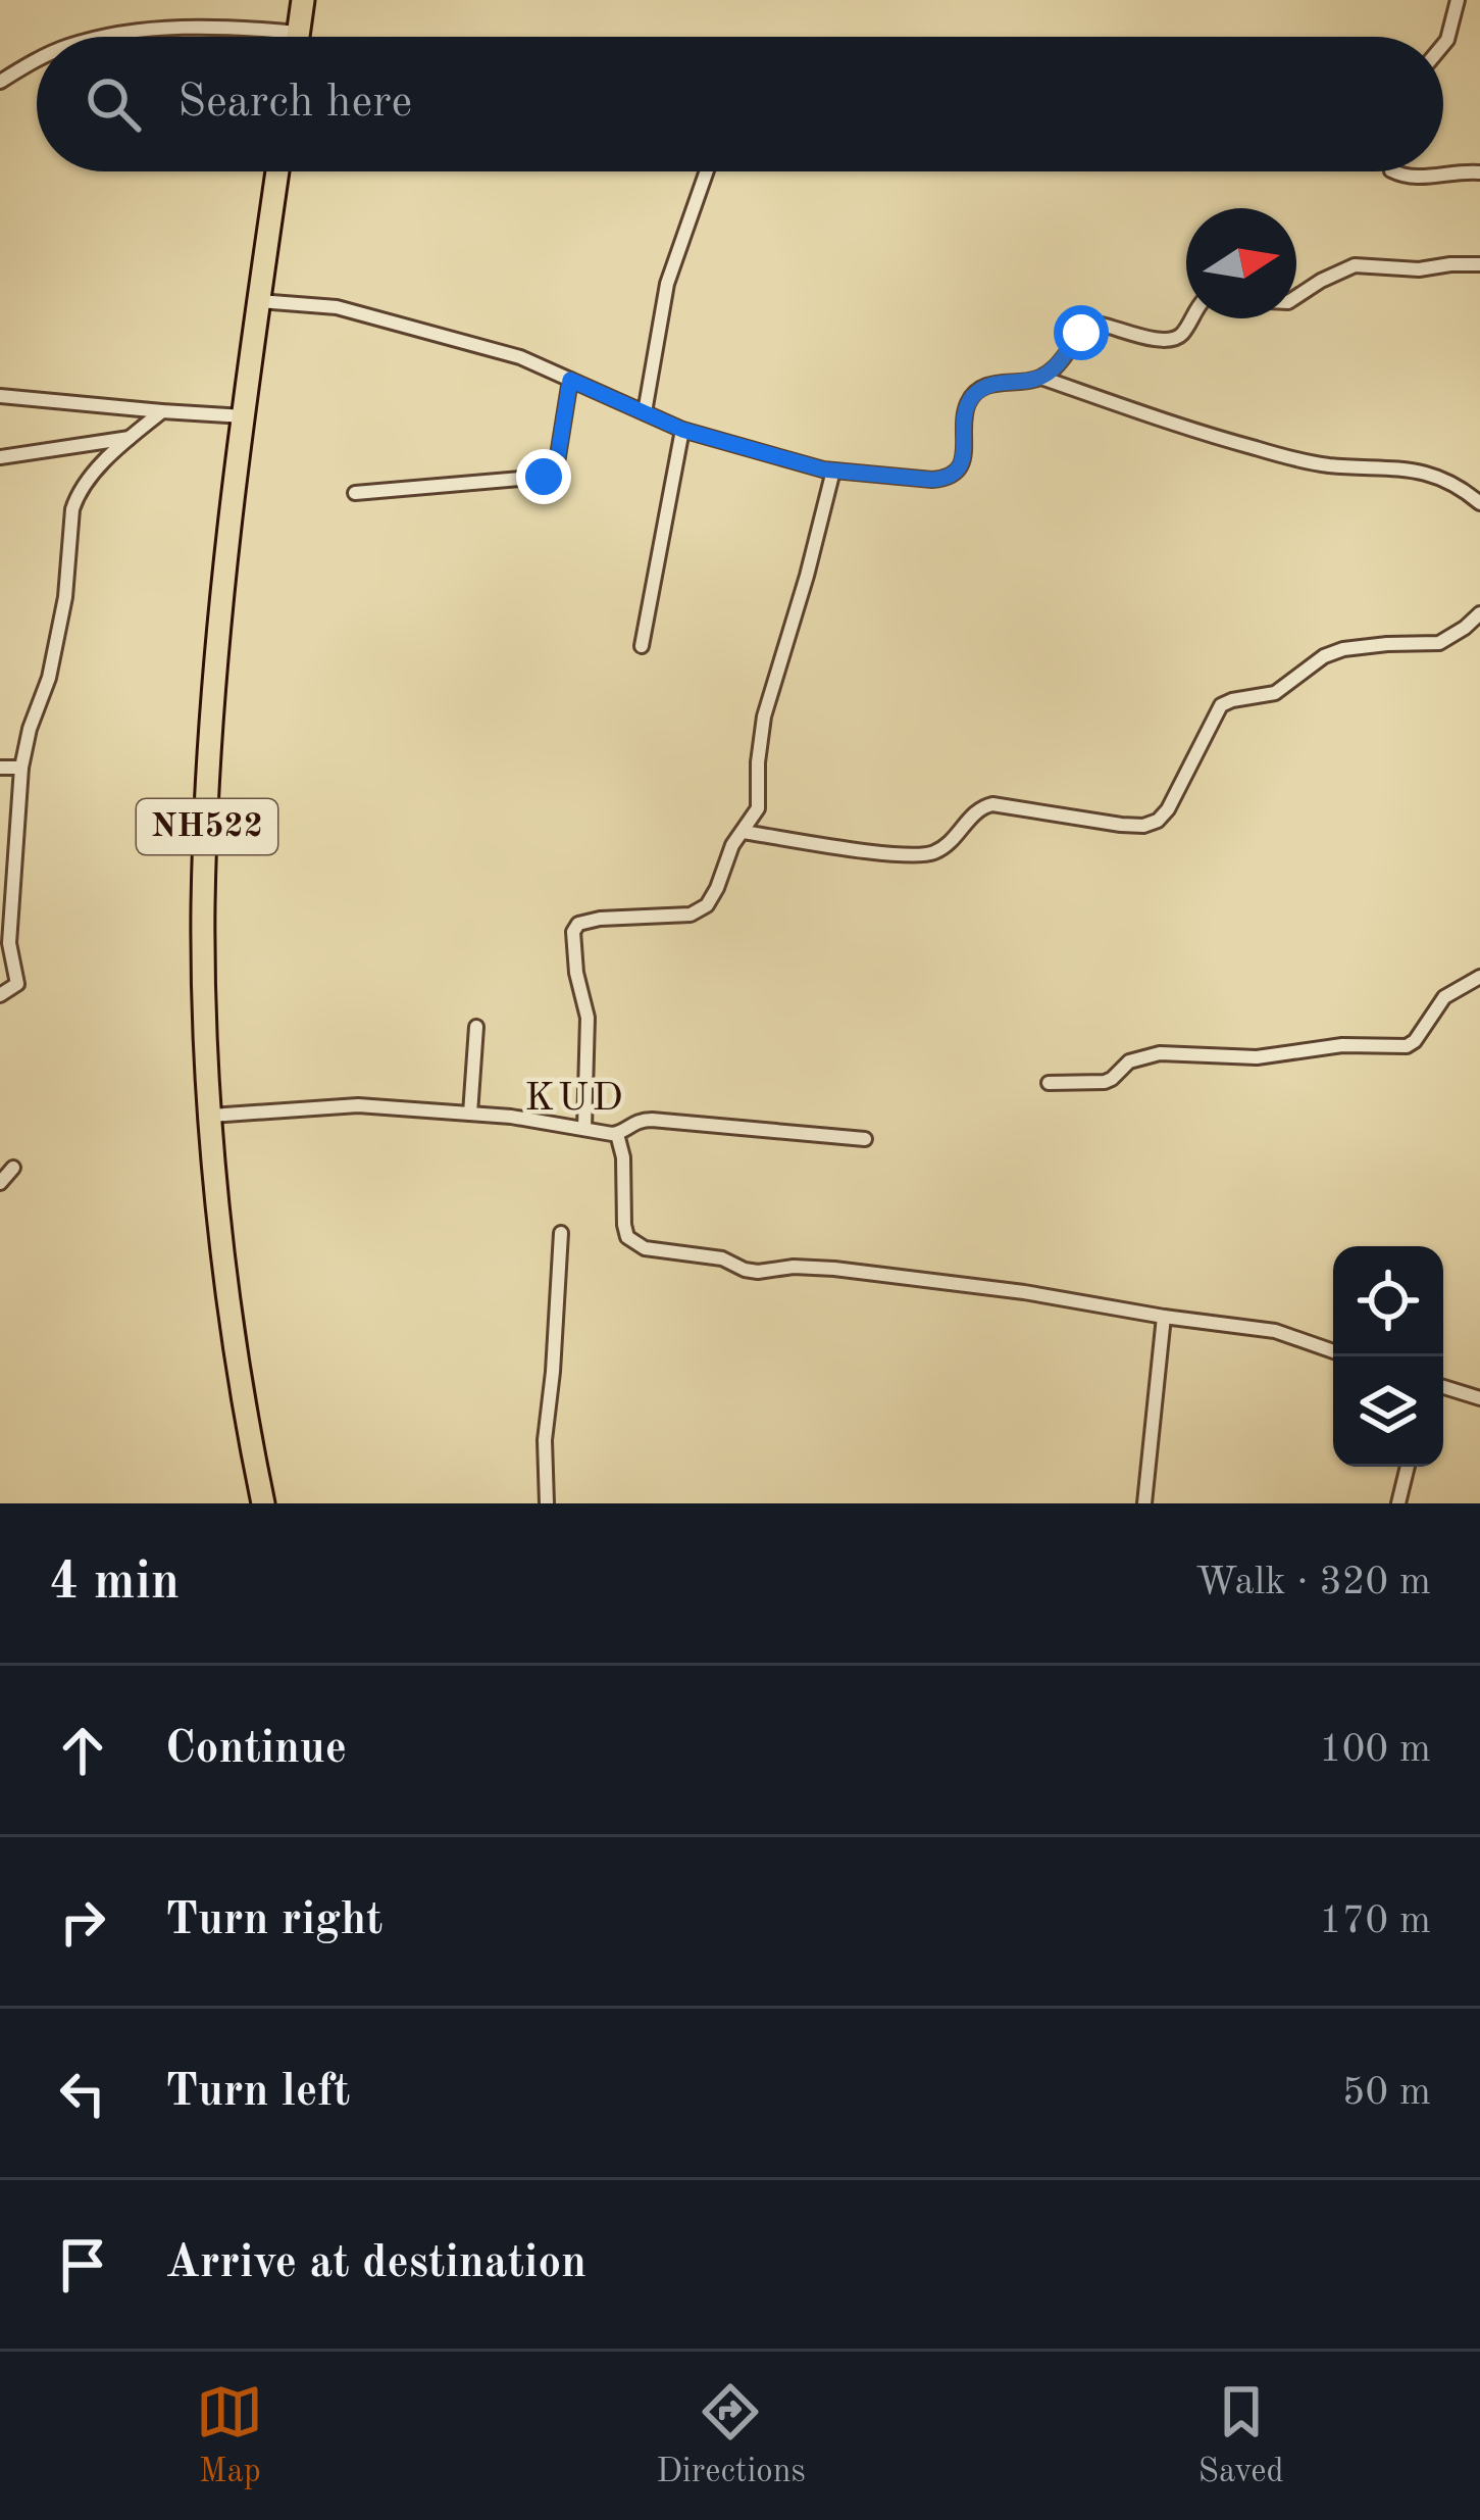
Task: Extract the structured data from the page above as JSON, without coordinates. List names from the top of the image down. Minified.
{"streets":{"highway":["NH522"]},"districts":["KUD"],"north":"right","page":{"search":"Search here","heading":["4 min","Walk · 320 m"],"list":[["Continue","100 m"],["Turn right","170 m"],["Turn left","50 m"],"Arrive at destination"],"nav":["Map","Directions","Saved"]}}
